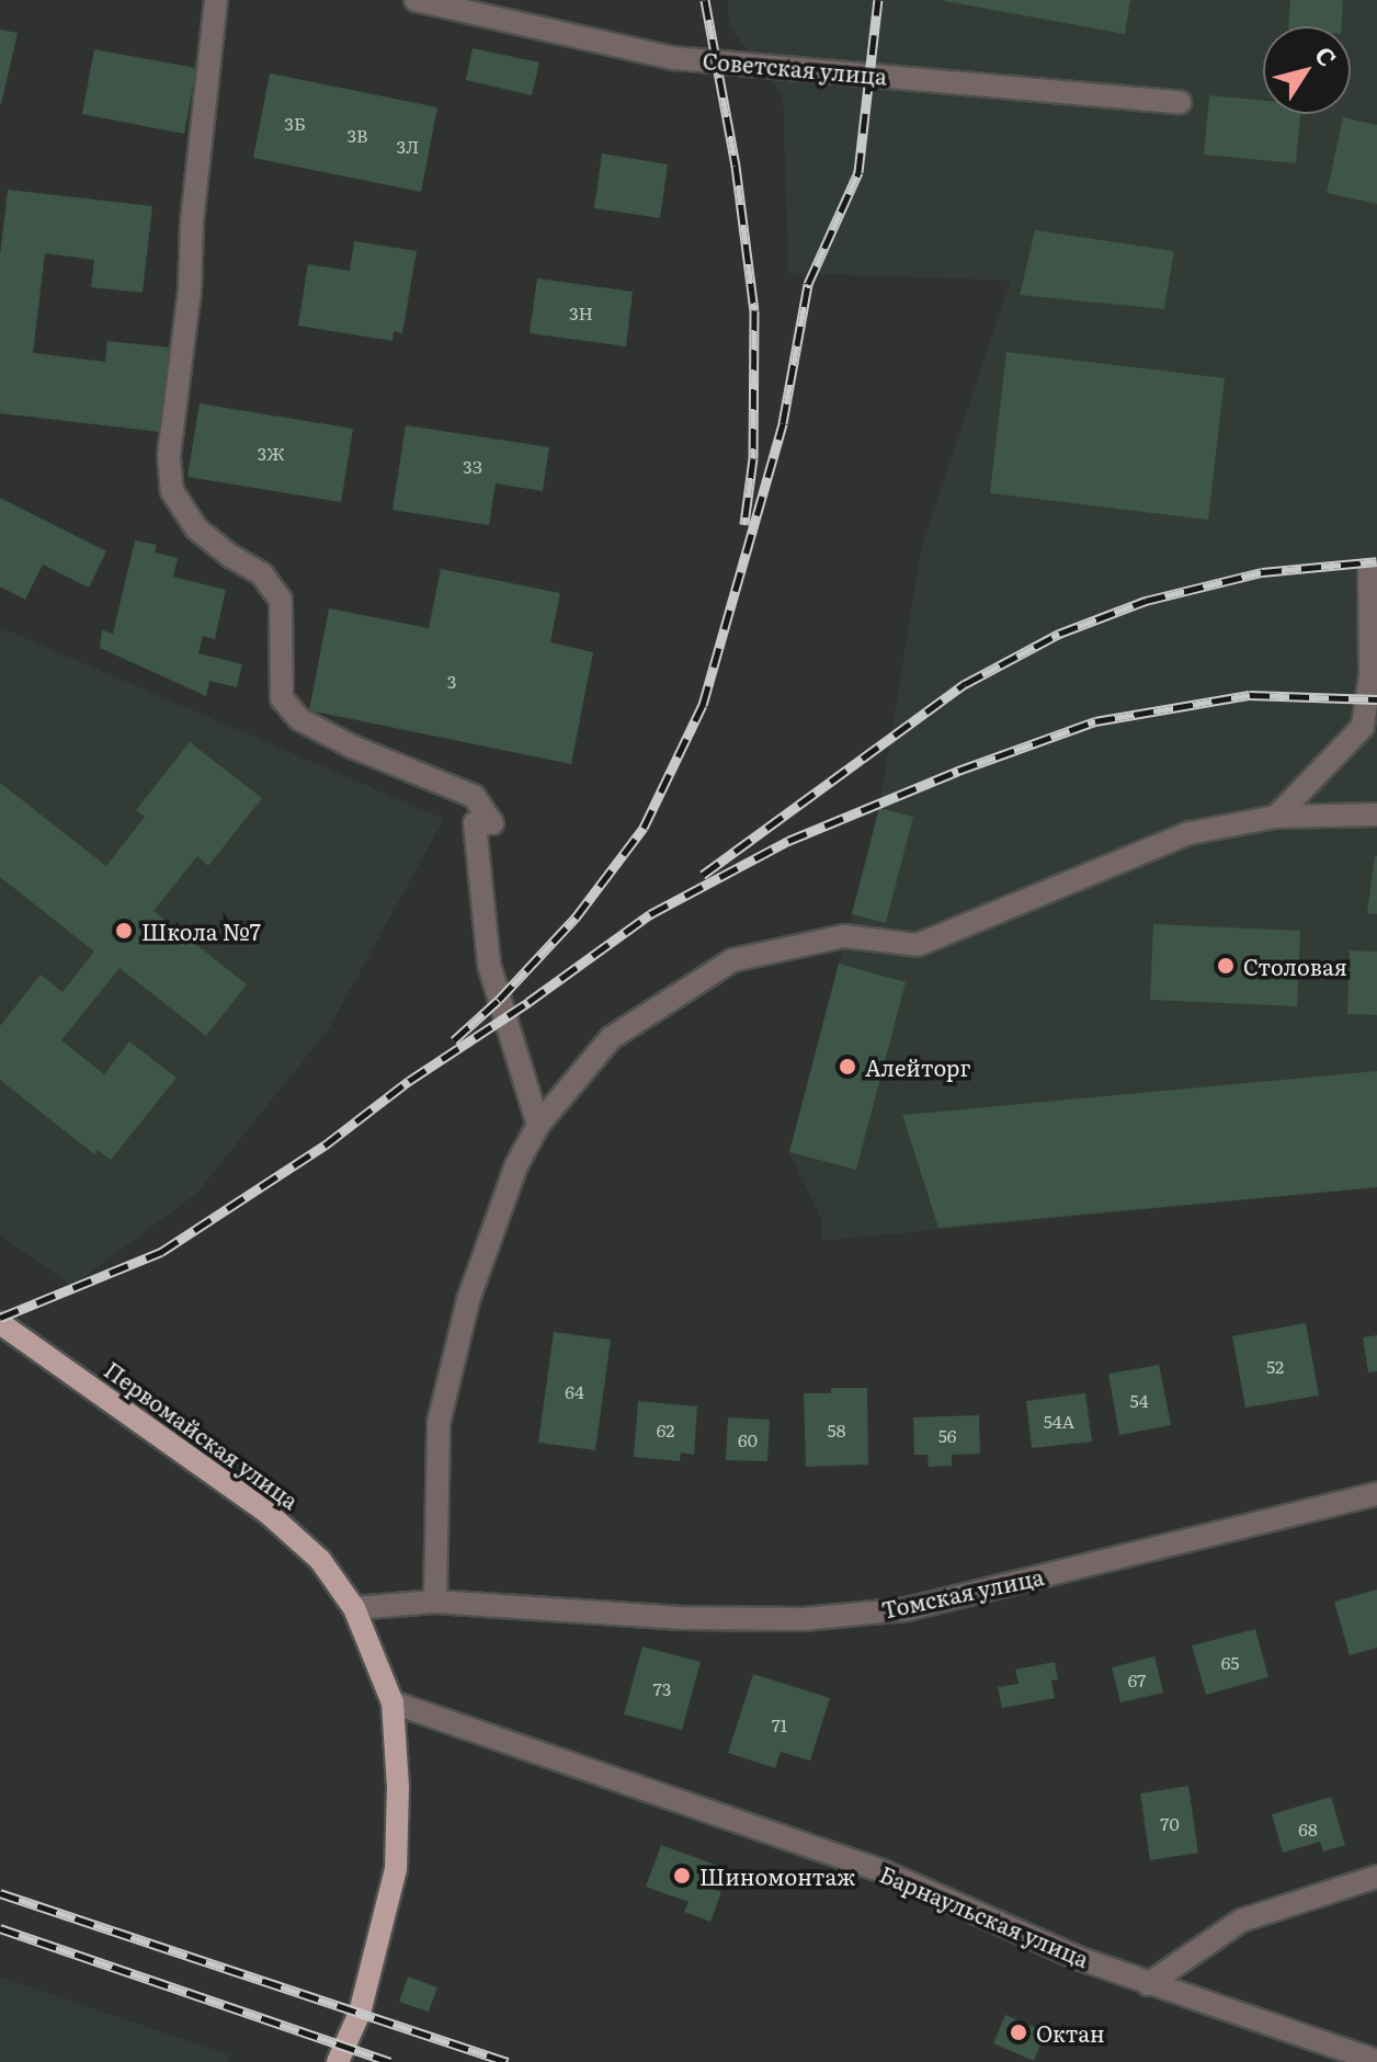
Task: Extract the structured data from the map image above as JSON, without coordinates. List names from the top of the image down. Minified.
{"streets":{"main road":["Первомайская улица"],"street":["Советская улица","Томская улица","Барнаульская улица"]},"crossings":[["Первомайская улица","Барнаульская улица"]],"places":["Школа №7","Столовая","Алейторг","Шиномонтаж","Октан"],"house_numbers":["3Б","3В","3Л","3Н","3Ж","3З","3","52","64","54","54А","62","58","56","60","65","67","73","71","70","68"],"north":"top right"}
